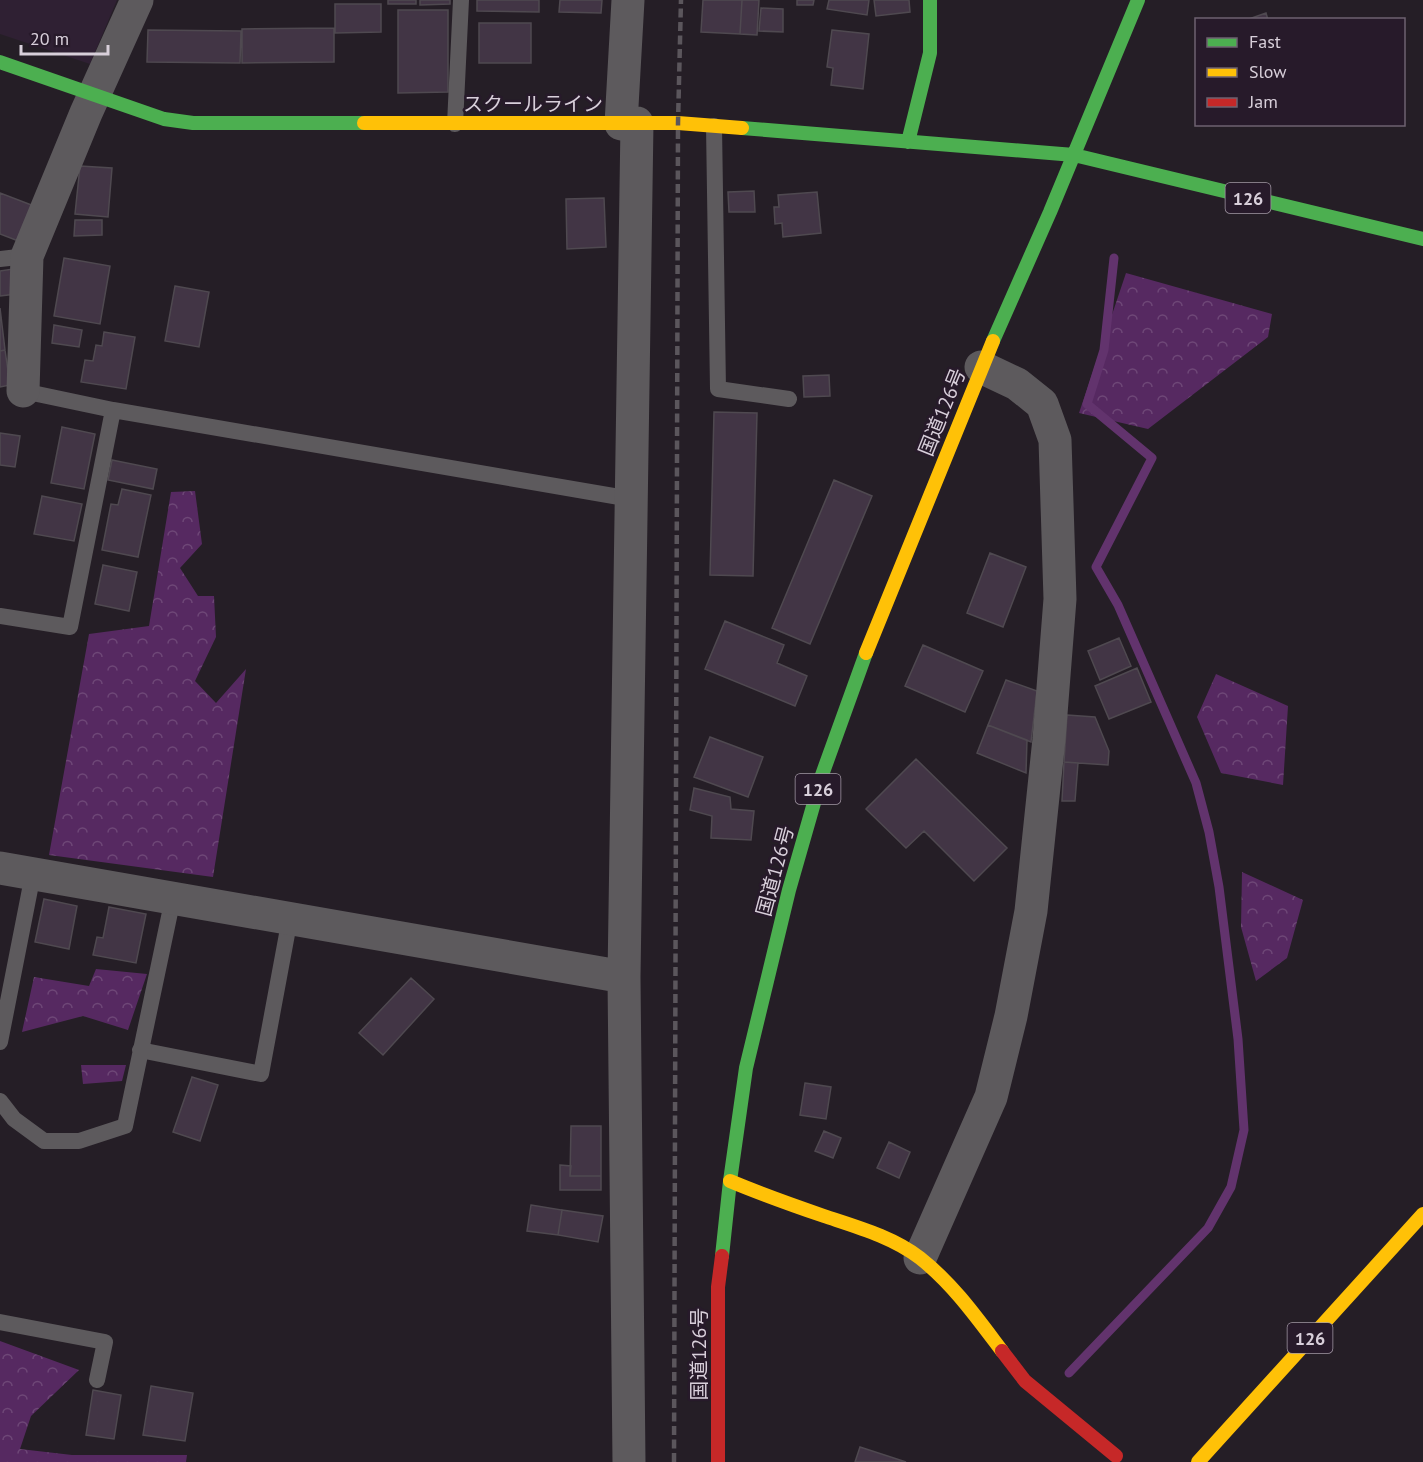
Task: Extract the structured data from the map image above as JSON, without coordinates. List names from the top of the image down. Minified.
{"streets":{"main road":["スクールライン","126","国道126号"]},"crossings":[["スクールライン","126"],["スクールライン","国道126号"],["126","国道126号"]],"legend":["Fast","Slow","Jam"],"scale_bar":"20 m"}
